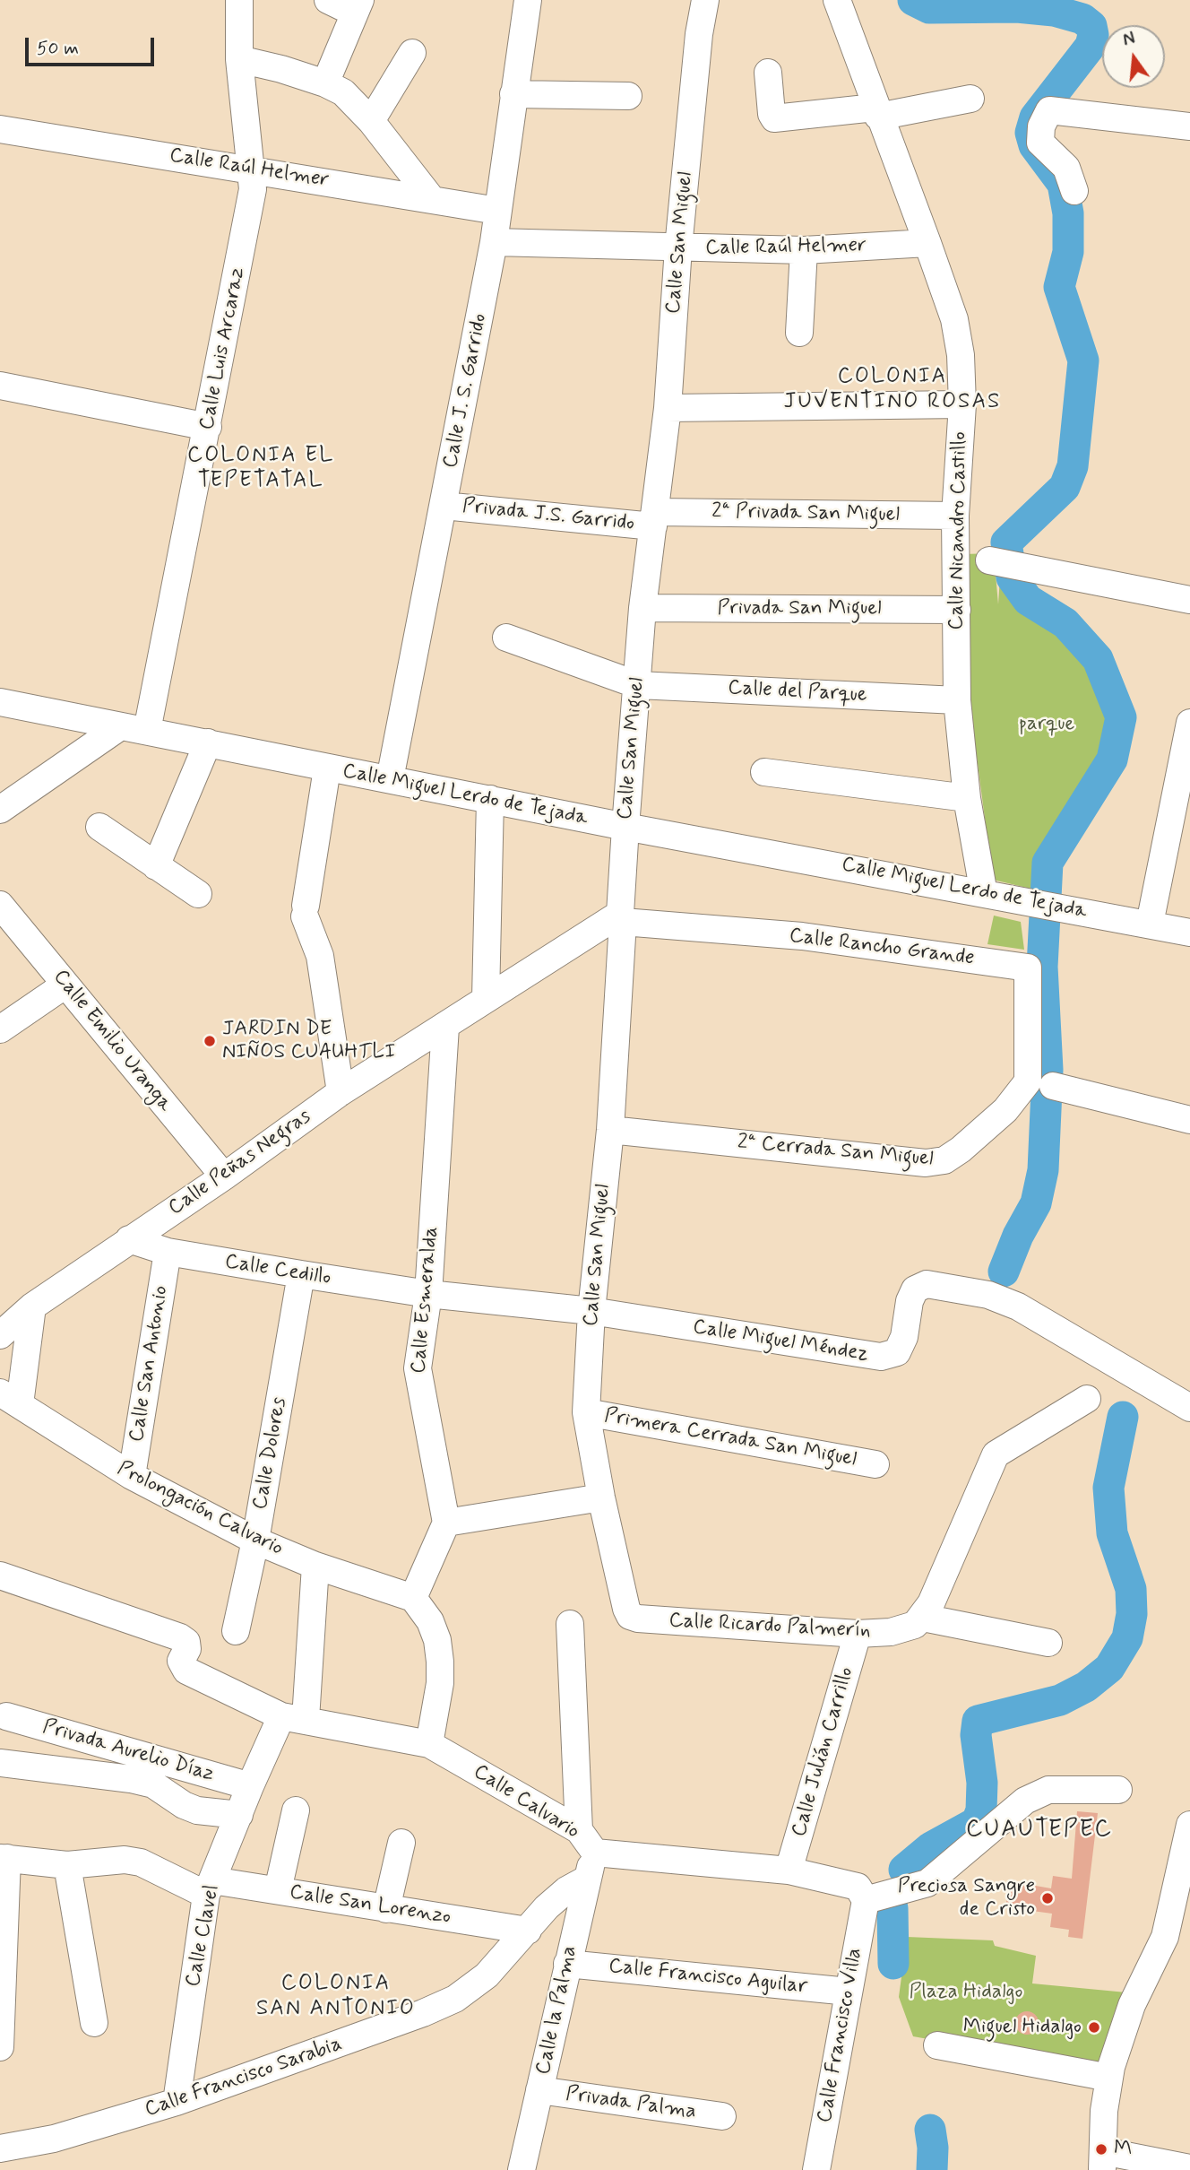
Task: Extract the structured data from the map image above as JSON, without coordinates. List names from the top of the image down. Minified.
{"streets":{"street":["Calle Raúl Helmer","Calle San Miguel","Calle Luis Arcaraz","Calle J. S. Garrido","2ª Privada San Miguel","Privada J.S. Garrido","Calle Nicandro Castillo","Privada San Miguel","Calle del Parque","Calle Miguel Lerdo de Tejada","Calle Rancho Grande","Calle Emilio Uranga","2ª Cerrada San Miguel","Calle Peñas Negras","Calle Cedillo","Calle Esmeralda","Calle Miguel Méndez","Calle San Antonio","Primera Cerrada San Miguel","Calle Dolores","Prolongación Calvario","Calle Ricardo Palmerín","Privada Aurelio Díaz","Calle Julián Carrillo","Calle Calvario","Calle San Lorenzo","Calle Clavel","Calle Francisco Aguilar","Calle la Palma","Calle Francisco Villa","Calle Francisco Sarabia","Privada Palma"]},"crossings":[["Calle Raúl Helmer","Calle San Miguel"],["Calle Raúl Helmer","Calle Luis Arcaraz"],["Calle Raúl Helmer","Calle J. S. Garrido"],["Calle Raúl Helmer","Calle Nicandro Castillo"],["Calle San Miguel","2ª Privada San Miguel"],["Calle San Miguel","Privada J.S. Garrido"],["Calle San Miguel","Privada San Miguel"],["Calle San Miguel","Calle del Parque"],["Calle San Miguel","Calle Miguel Lerdo de Tejada"],["Calle San Miguel","Calle Rancho Grande"],["Calle San Miguel","2ª Cerrada San Miguel"],["Calle San Miguel","Calle Peñas Negras"],["Calle San Miguel","Calle Cedillo"],["Calle San Miguel","Calle Miguel Méndez"],["Calle San Miguel","Primera Cerrada San Miguel"],["Calle San Miguel","Calle Ricardo Palmerín"],["Calle Luis Arcaraz","Calle Miguel Lerdo de Tejada"],["Calle J. S. Garrido","Privada J.S. Garrido"],["Calle J. S. Garrido","Calle Miguel Lerdo de Tejada"],["2ª Privada San Miguel","Privada J.S. Garrido"],["2ª Privada San Miguel","Calle Nicandro Castillo"],["Calle Nicandro Castillo","Privada San Miguel"],["Calle Nicandro Castillo","Calle del Parque"],["Calle Nicandro Castillo","Calle Miguel Lerdo de Tejada"],["Calle Rancho Grande","2ª Cerrada San Miguel"],["Calle Rancho Grande","Calle Peñas Negras"],["Calle Emilio Uranga","Calle Peñas Negras"],["Calle Peñas Negras","Calle Cedillo"],["Calle Peñas Negras","Calle Esmeralda"],["Calle Cedillo","Calle Esmeralda"],["Calle Cedillo","Calle Miguel Méndez"],["Calle Cedillo","Calle San Antonio"],["Calle Cedillo","Calle Dolores"],["Calle San Antonio","Prolongación Calvario"],["Calle Dolores","Prolongación Calvario"],["Prolongación Calvario","Calle Clavel"],["Calle Ricardo Palmerín","Calle Julián Carrillo"],["Privada Aurelio Díaz","Calle Clavel"],["Calle Julián Carrillo","Calle Calvario"],["Calle Calvario","Calle Clavel"],["Calle Calvario","Calle la Palma"],["Calle Calvario","Calle Francisco Villa"],["Calle San Lorenzo","Calle Clavel"],["Calle San Lorenzo","Calle Francisco Sarabia"],["Calle Clavel","Calle Francisco Sarabia"],["Calle Francisco Aguilar","Calle la Palma"],["Calle Francisco Aguilar","Calle Francisco Villa"],["Calle la Palma","Calle Francisco Sarabia"],["Calle la Palma","Privada Palma"]],"districts":["COLONIA JUVENTINO ROSAS","COLONIA EL TEPETATAL","CUAUTEPEC","COLONIA SAN ANTONIO"],"parks":["parque","Plaza Hidalgo"],"places":["JARDIN DE NIÑOS CUAUHTLI","Preciosa Sangre de Cristo","Miguel Hidalgo","M"],"scale_bar":"50 m","north":"top"}
